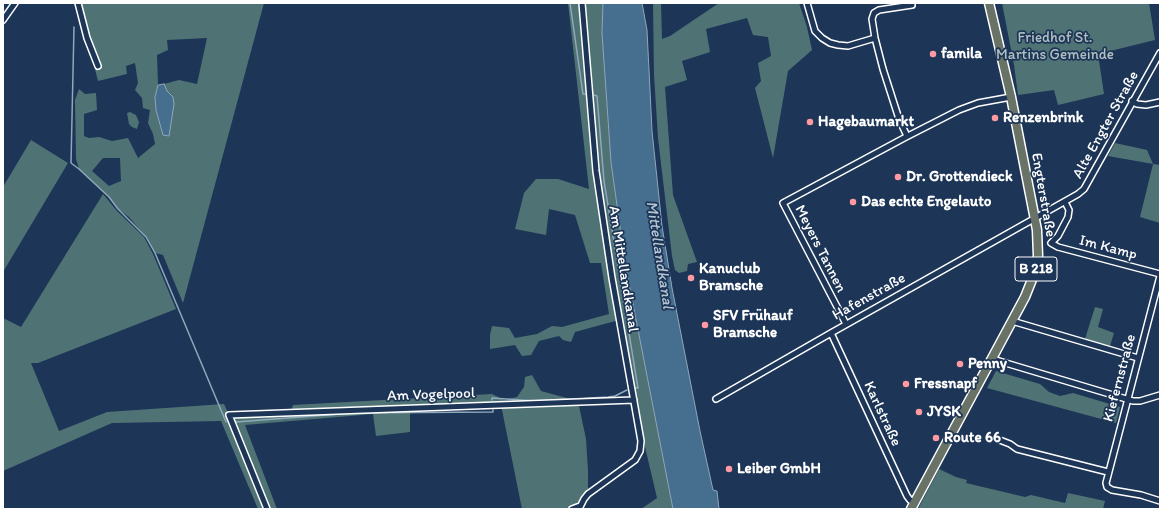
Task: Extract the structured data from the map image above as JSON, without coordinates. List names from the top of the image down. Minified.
{"streets":{"main road":["Engterstraße","B 218"],"street":["Alte Engter Straße","Im Kamp","Meyers Tannen","Am Mittellandkanal","Hafenstraße","Kiefernstraße","Am Vogelpool","Karlstraße"]},"crossings":[["Alte Engter Straße","Engterstraße"],["Alte Engter Straße","Im Kamp"],["Alte Engter Straße","Hafenstraße"],["Engterstraße","Meyers Tannen"],["Engterstraße","Hafenstraße"],["Engterstraße","Karlstraße"],["Im Kamp","Kiefernstraße"],["Meyers Tannen","Hafenstraße"],["Am Mittellandkanal","Am Vogelpool"],["Hafenstraße","Karlstraße"]],"water":["Mittellandkanal"],"parks":["Friedhof St. Martins Gemeinde"],"places":["famila","Renzenbrink","Hagebaumarkt","Dr. Grottendieck","Das echte Engelauto","Kanuclub Bramsche","SFV Frühauf Bramsche","Penny","Fressnapf","JYSK","Route 66","Leiber GmbH"]}
